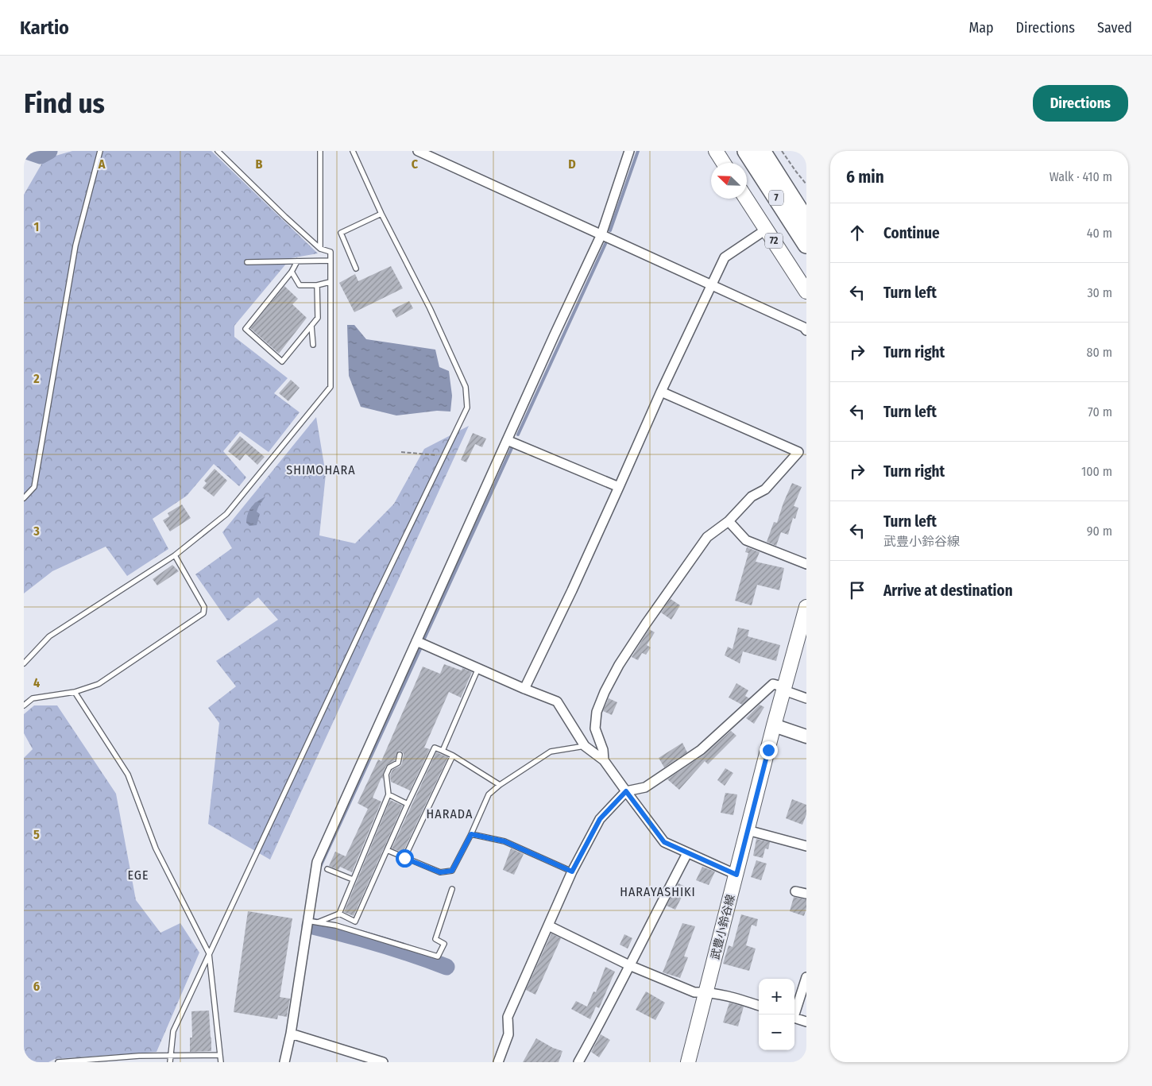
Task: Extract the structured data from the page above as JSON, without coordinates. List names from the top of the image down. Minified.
{"streets":{"highway":["7"],"main road":["72","武豊小鈴谷線"]},"districts":["SHIMOHARA","HARADA","EGE","HARAYASHIKI"],"north":"top left","page":{"header":"Kartio","nav":["Map","Directions","Saved"],"buttons":"Directions","title":"Find us","heading":["6 min","Walk · 410 m"],"list":[["Continue","40 m"],["Turn left","30 m"],["Turn right","80 m"],["Turn left","70 m"],["Turn right","100 m"],["Turn left","武豊小鈴谷線","90 m"],"Arrive at destination"],"map_buttons":["+","−"]},"grid":{"columns":["A","B","C","D"],"rows":["1","2","3","4","5","6"]}}
